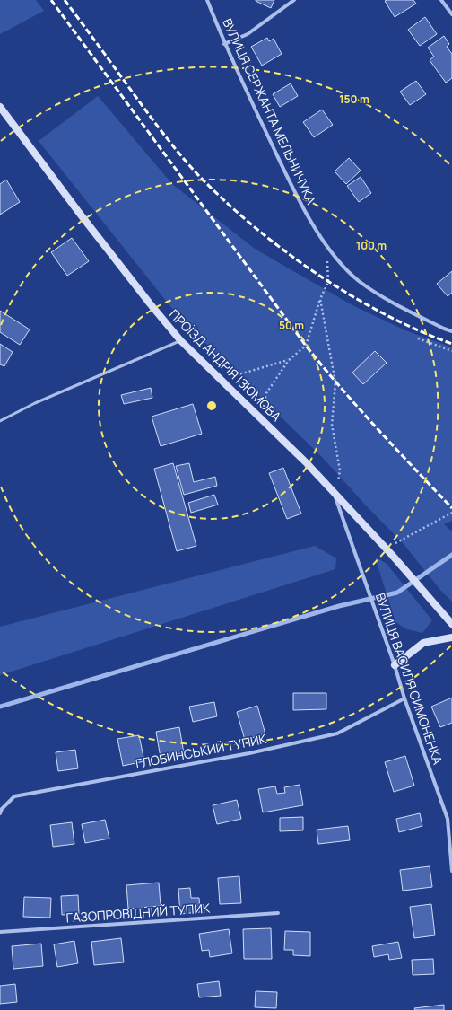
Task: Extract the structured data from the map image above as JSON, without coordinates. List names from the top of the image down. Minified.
{"streets":{"street":["ВУЛИЦЯ СЕРЖАНТА МЕЛЬНИЧУКА","ПРОЇЗД АНДРІЯ ІЗЮМОВА","ВУЛИЦЯ ВАСИЛЯ СИМОНЕНКА","ГЛОБИНСЬКИЙ ТУПИК","ГАЗОПРОВІДНИЙ ТУПИК"]},"crossings":[["ПРОЇЗД АНДРІЯ ІЗЮМОВА","ВУЛИЦЯ ВАСИЛЯ СИМОНЕНКА"],["ВУЛИЦЯ ВАСИЛЯ СИМОНЕНКА","ГЛОБИНСЬКИЙ ТУПИК"]],"rings":["150 m","100 m","50 m"]}
